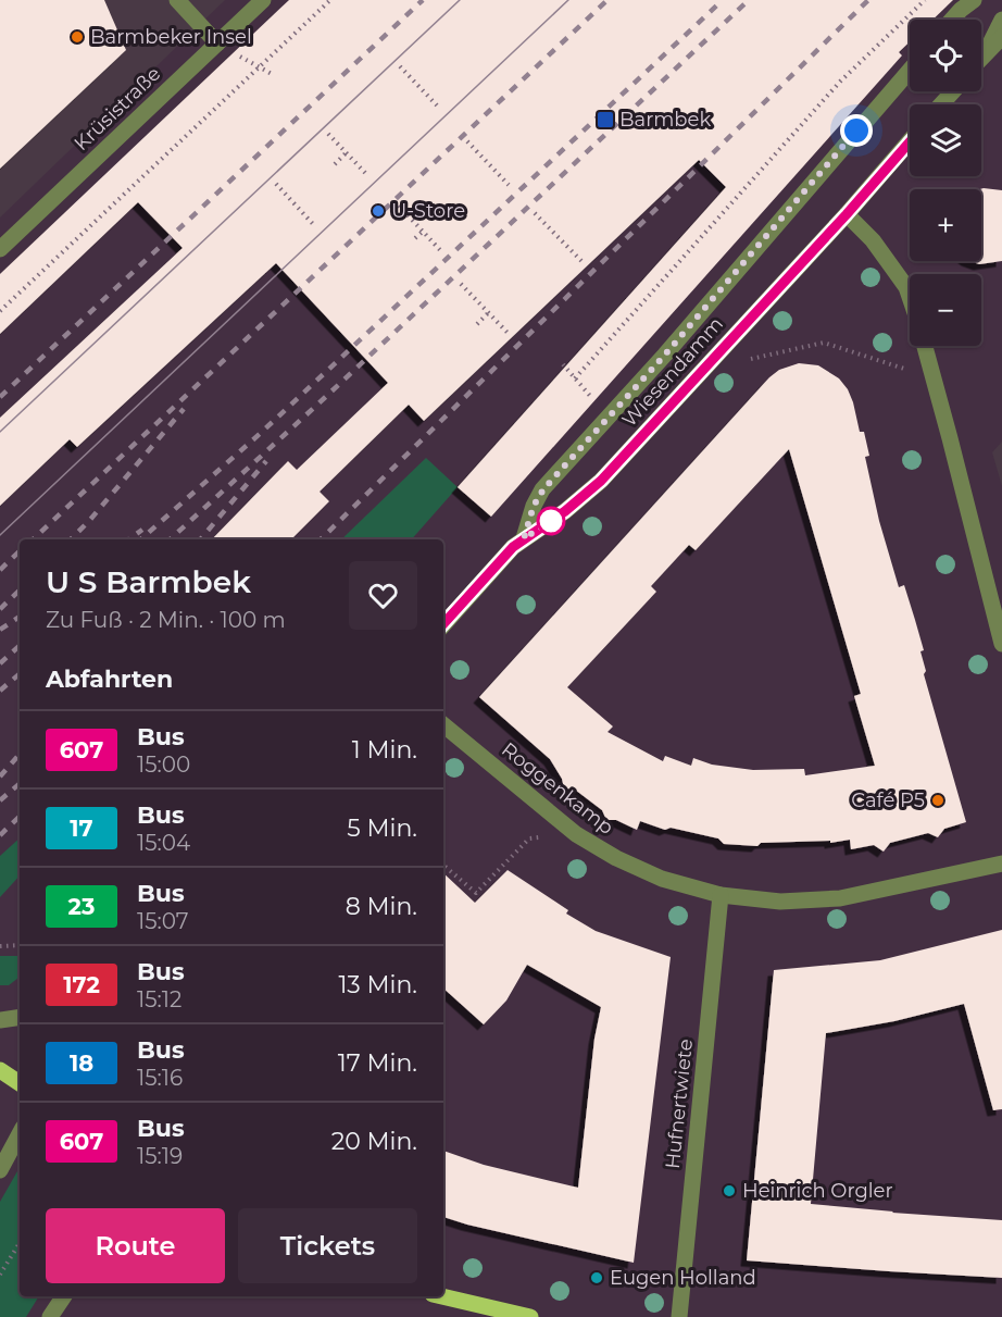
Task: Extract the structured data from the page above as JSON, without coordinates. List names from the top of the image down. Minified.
{"streets":{"street":["Krüsistraße","Wiesendamm","Roggenkamp","Hufnertwiete"]},"crossings":[["Roggenkamp","Hufnertwiete"]],"places":{"other":["Barmbeker Insel","U-Store","Café P5","Heinrich Orgler","Eugen Holland"],"transit":["Barmbek"]},"lines":["bus line 607"],"page":{"map_buttons":["+","−"],"heading":[["U S Barmbek","Zu Fuß · 2 Min. · 100 m"],"Abfahrten"],"list":[{"mark":"607","name":"Bus","note":"15:00","value":"1 Min."},{"mark":"17","name":"Bus","note":"15:04","value":"5 Min."},{"mark":"23","name":"Bus","note":"15:07","value":"8 Min."},{"mark":"172","name":"Bus","note":"15:12","value":"13 Min."},{"mark":"18","name":"Bus","note":"15:16","value":"17 Min."},{"mark":"607","name":"Bus","note":"15:19","value":"20 Min."}],"buttons":["Route","Tickets"]}}
